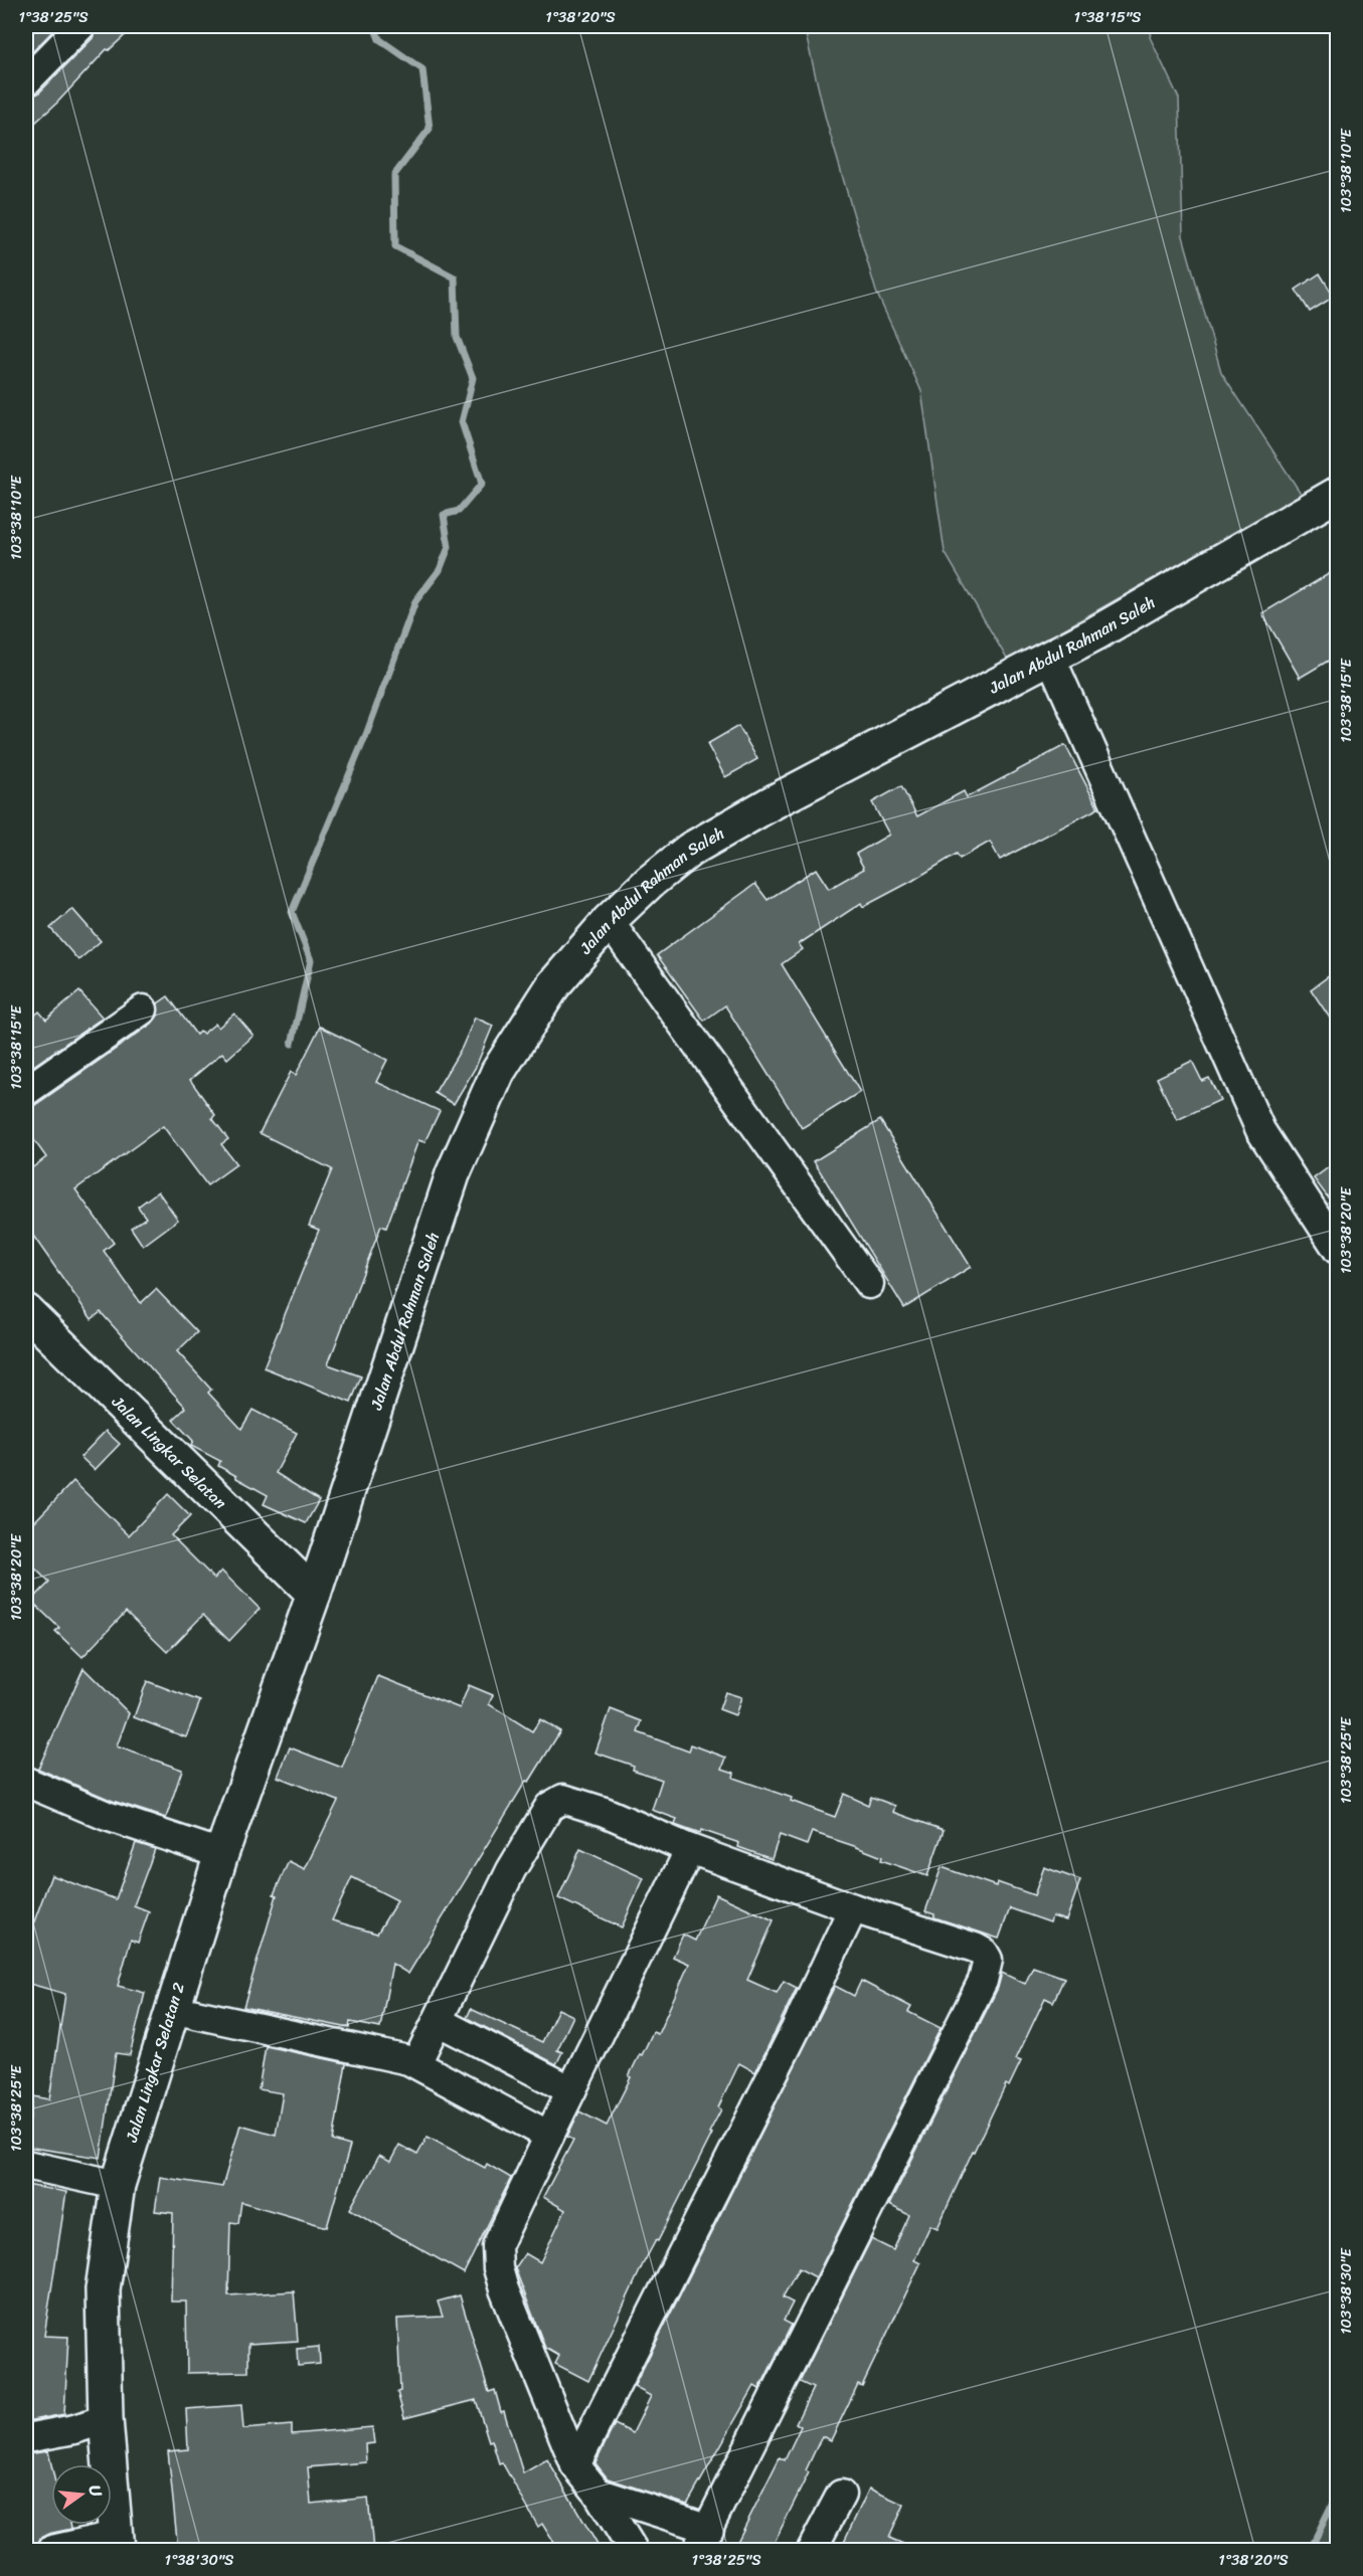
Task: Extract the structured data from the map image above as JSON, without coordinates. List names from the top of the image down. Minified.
{"streets":{"main road":["Jalan Abdul Rahman Saleh","Jalan Lingkar Selatan","Jalan Lingkar Selatan 2"]},"crossings":[["Jalan Abdul Rahman Saleh","Jalan Lingkar Selatan"],["Jalan Abdul Rahman Saleh","Jalan Lingkar Selatan 2"],["Jalan Lingkar Selatan","Jalan Lingkar Selatan 2"]],"north":"right","coordinates":["1°38'25\"S","1°38'20\"S","1°38'15\"S","103°38'10\"E","103°38'15\"E","103°38'20\"E","103°38'25\"E","103°38'30\"E","1°38'30\"S"]}
